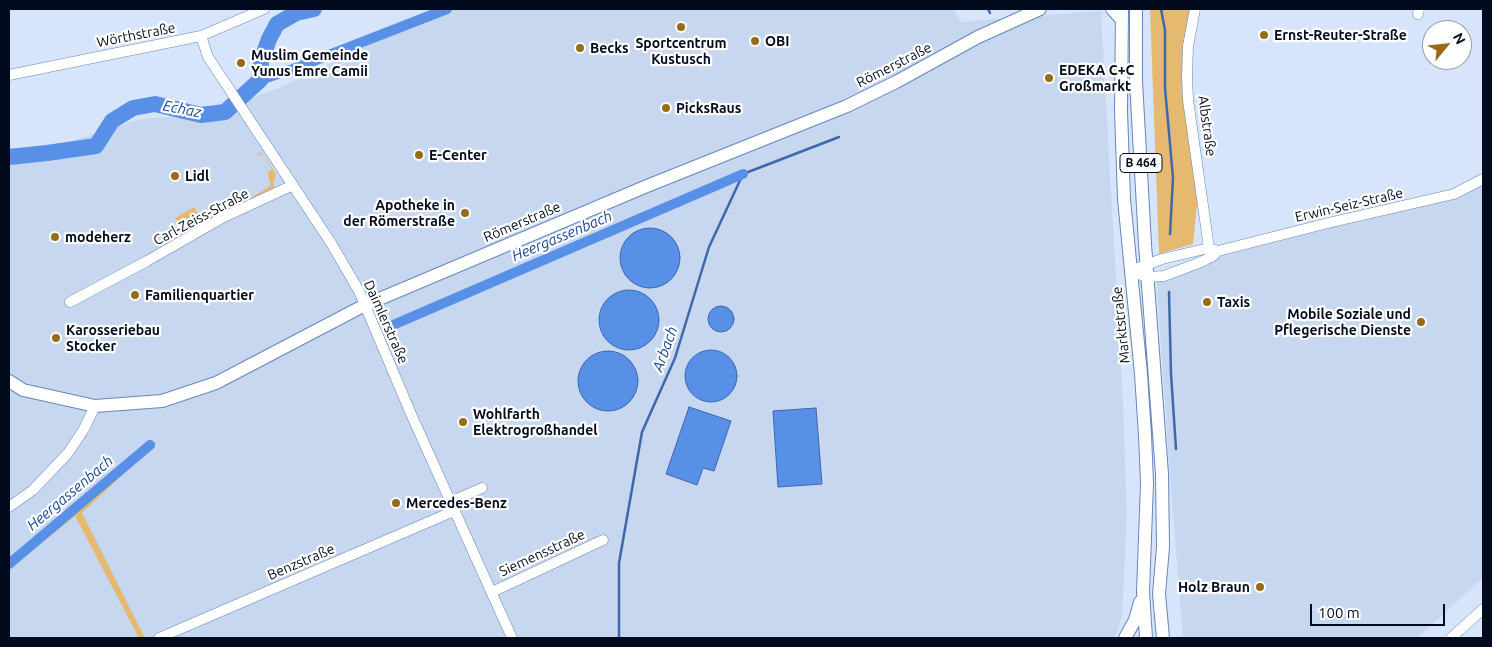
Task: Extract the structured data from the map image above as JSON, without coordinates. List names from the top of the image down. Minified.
{"streets":{"main road":["Römerstraße","B 464","Marktstraße"],"street":["Wörthstraße","Albstraße","Erwin-Seiz-Straße","Carl-Zeiss-Straße","Daimlerstraße","Siemensstraße","Benzstraße"]},"crossings":[["Wörthstraße","Daimlerstraße"],["Römerstraße","Daimlerstraße"],["Albstraße","Erwin-Seiz-Straße"],["B 464","Erwin-Seiz-Straße"],["Erwin-Seiz-Straße","Marktstraße"],["Carl-Zeiss-Straße","Daimlerstraße"],["Daimlerstraße","Siemensstraße"],["Daimlerstraße","Benzstraße"]],"water":["Echaz","Heergassenbach","Arbach"],"places":["Sportcentrum Kustusch","Ernst-Reuter-Straße","OBI","Becks","Muslim Gemeinde Yunus Emre Camii","EDEKA C+C Großmarkt","PicksRaus","E-Center","Lidl","Apotheke in der Römerstraße","modeherz","Familienquartier","Taxis","Mobile Soziale und Pflegerische Dienste","Karosseriebau Stocker","Wohlfarth Elektrogroßhandel","Mercedes-Benz","Holz Braun"],"scale_bar":"100 m","north":"top right"}
